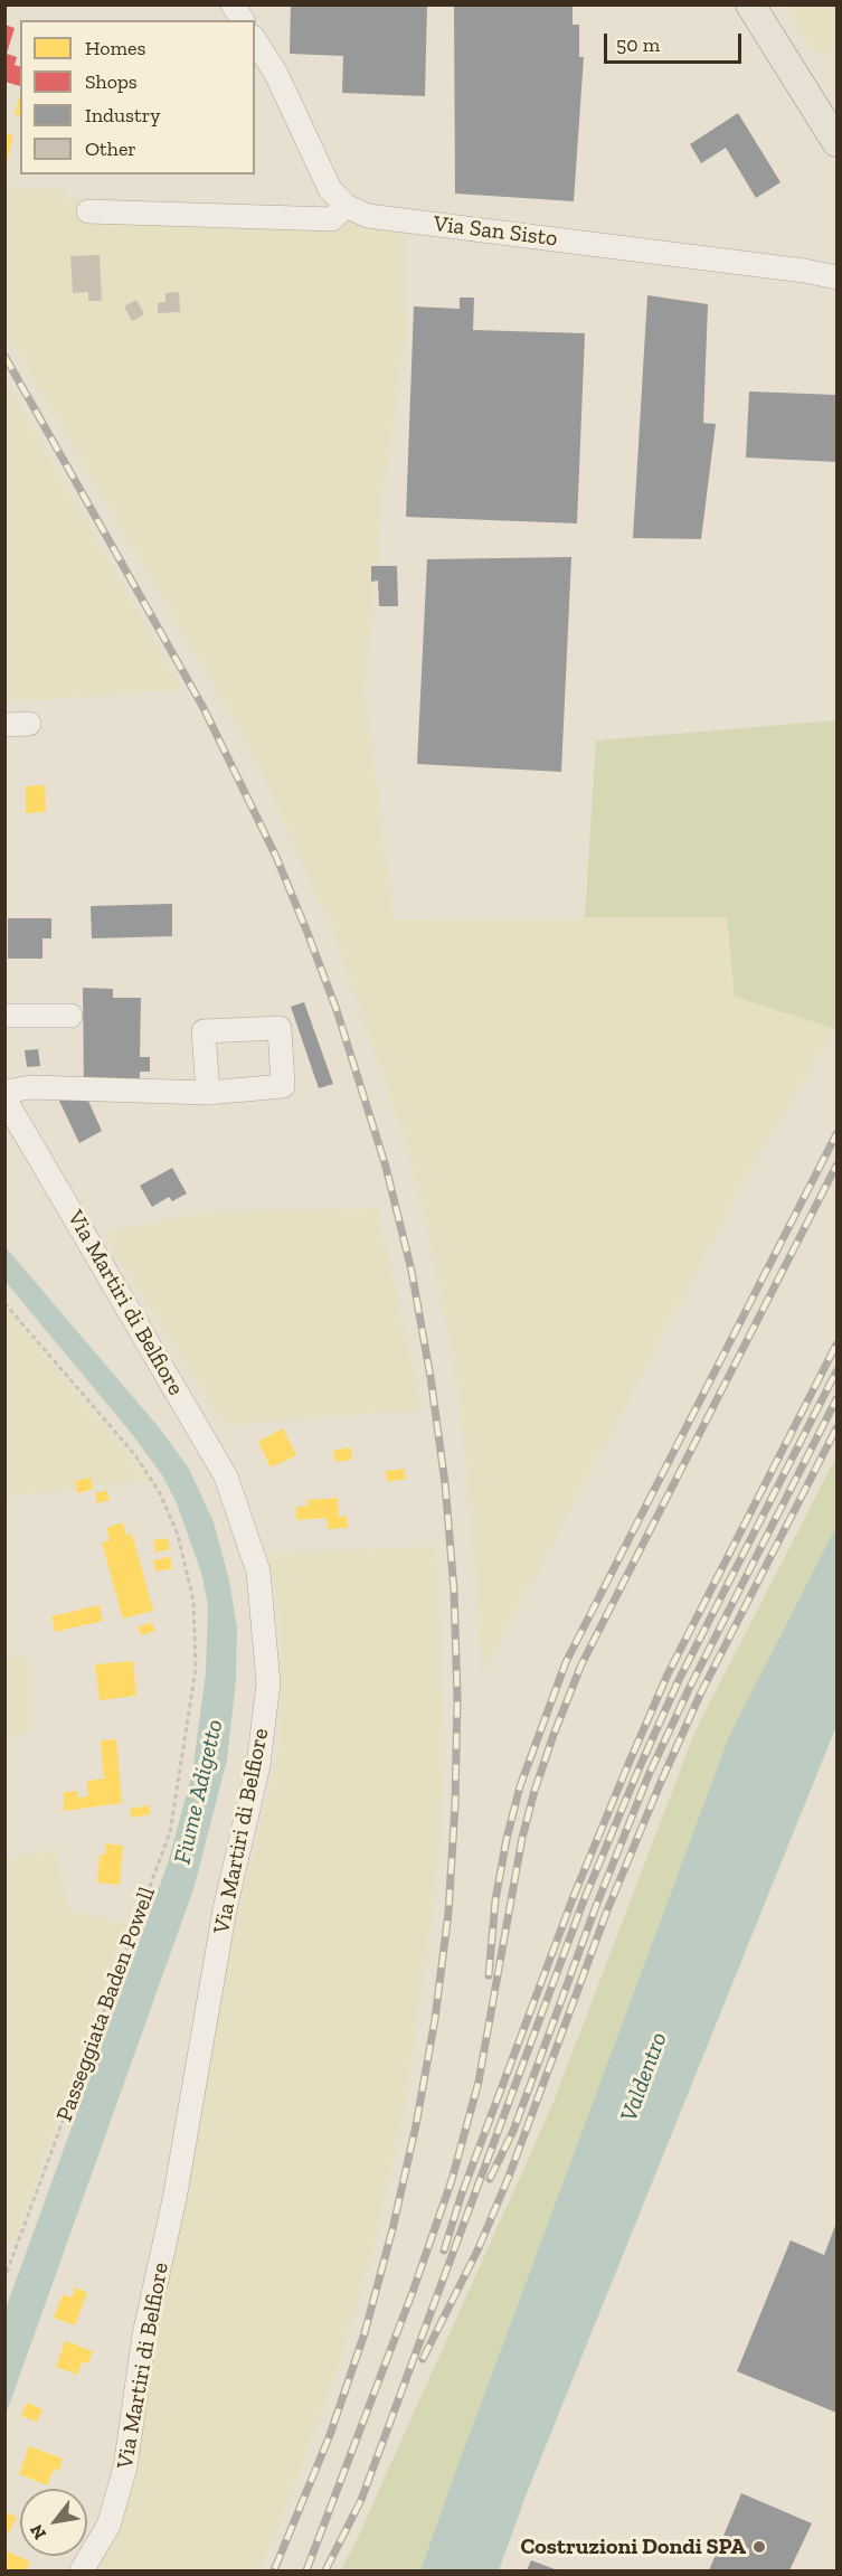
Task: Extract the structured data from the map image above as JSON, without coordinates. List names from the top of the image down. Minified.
{"streets":{"street":["Via San Sisto","Via Martiri di Belfiore"],"path":["Passeggiata Baden Powell"]},"water":["Fiume Adigetto","Valdentro"],"places":["Costruzioni Dondi SPA"],"legend":["Homes","Shops","Industry","Other"],"scale_bar":"50 m","north":"bottom left"}
